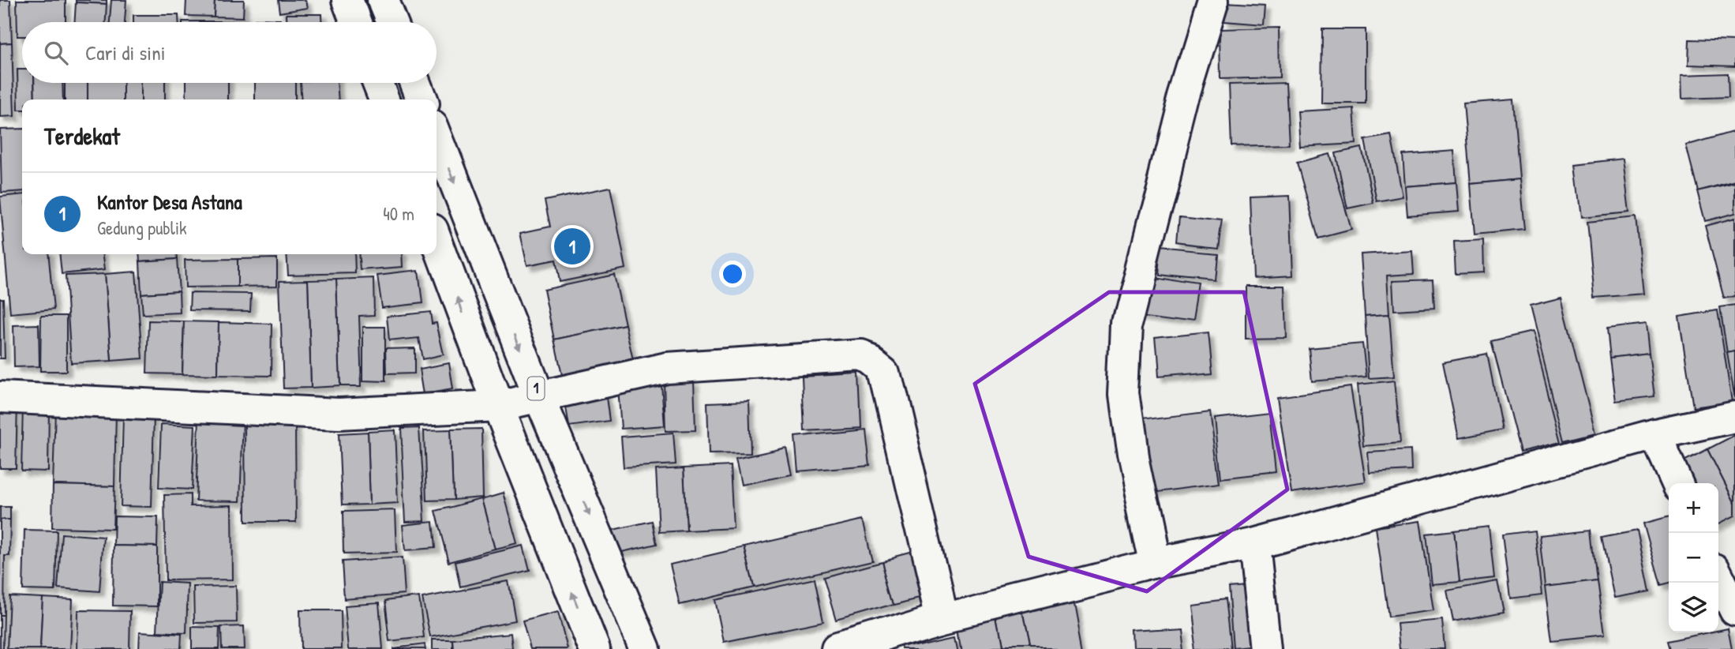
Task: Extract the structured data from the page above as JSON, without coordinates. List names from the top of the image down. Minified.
{"streets":{"main road":["1"]},"page":{"search":"Cari di sini","heading":"Terdekat","list":[{"mark":"1","name":"Kantor Desa Astana","note":"Gedung publik","value":"40 m"}],"pins":"1","map_buttons":["+","−"]}}
